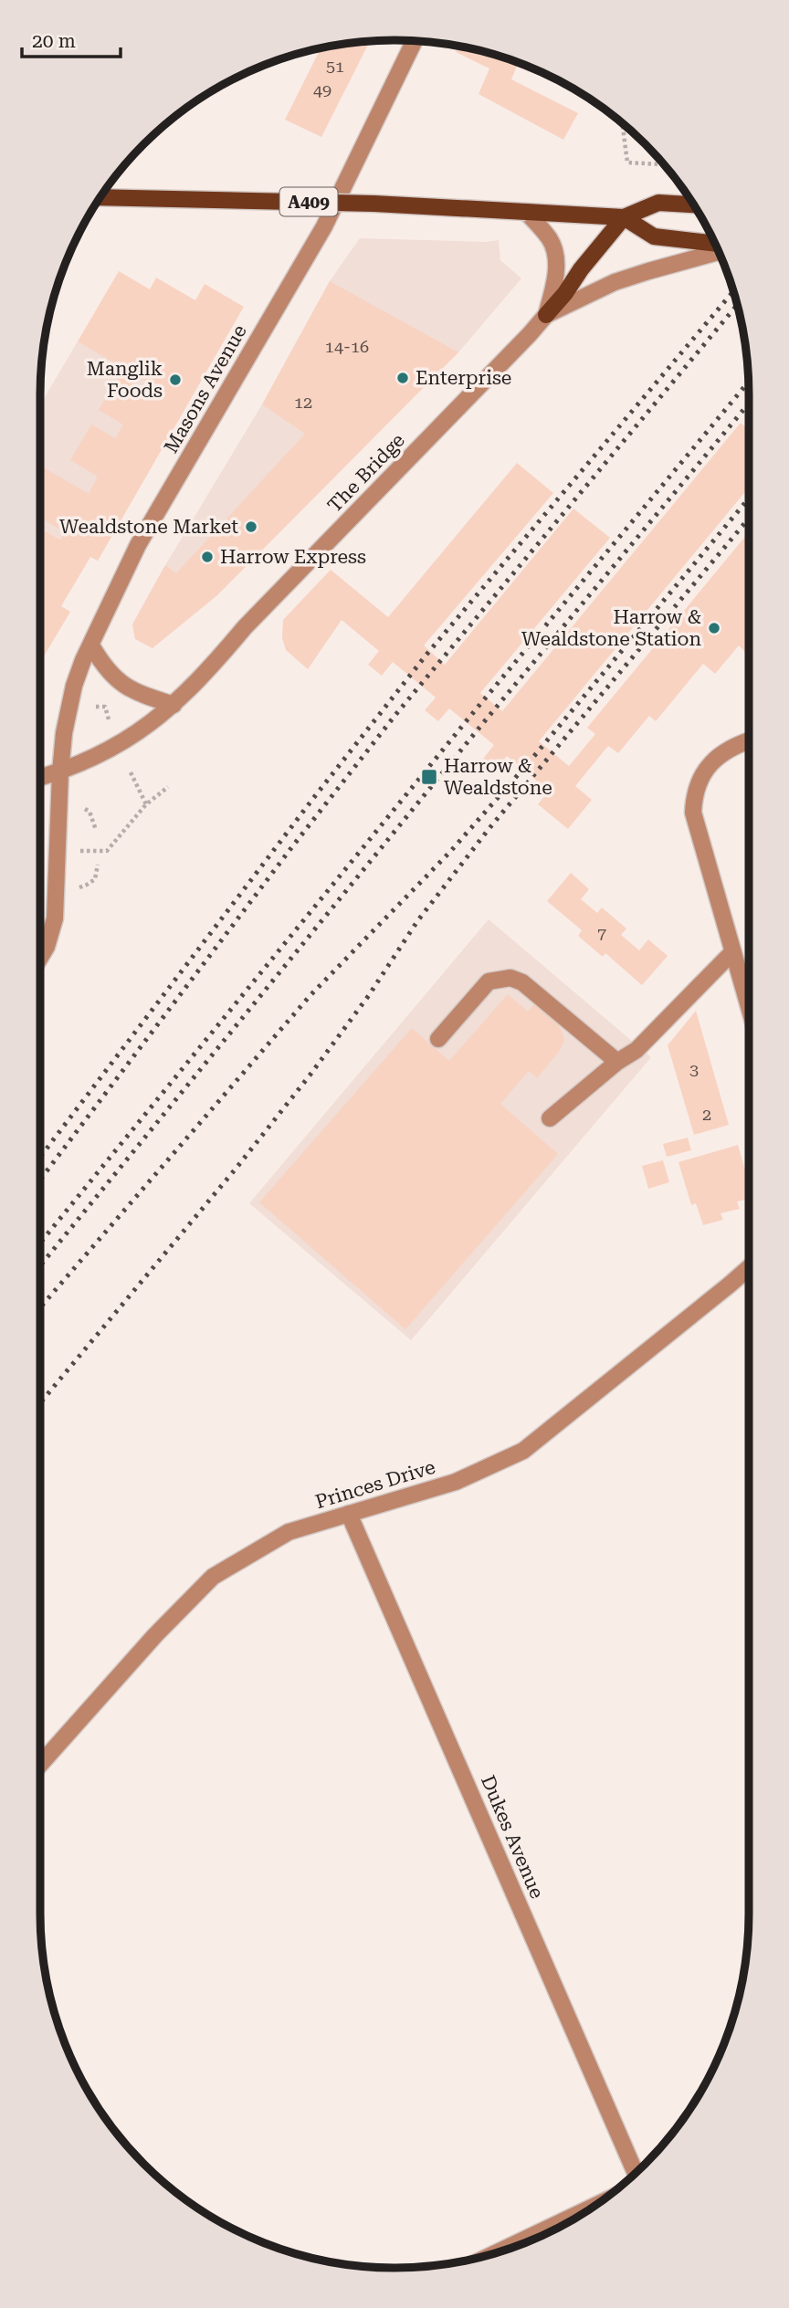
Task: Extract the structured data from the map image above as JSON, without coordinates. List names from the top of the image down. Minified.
{"streets":{"main road":["A409"],"street":["Masons Avenue","The Bridge","Princes Drive","Dukes Avenue"]},"crossings":[["Masons Avenue","The Bridge"],["Princes Drive","Dukes Avenue"]],"places":{"other":["Enterprise","Manglik Foods","Wealdstone Market","Harrow Express","Harrow & Wealdstone Station"],"transit":["Harrow & Wealdstone"]},"house_numbers":["51","49","14-16","12","7","3","2"],"scale_bar":"20 m"}
